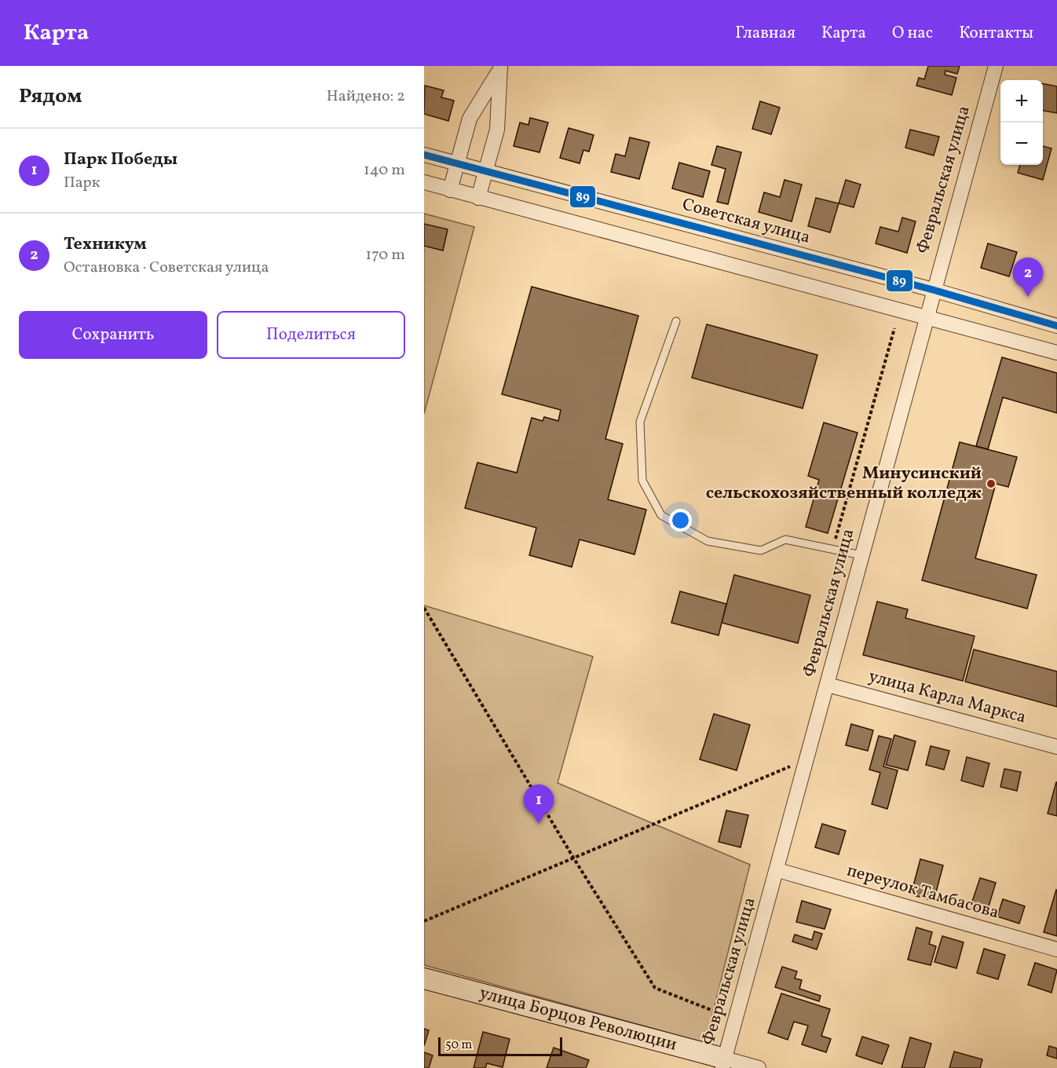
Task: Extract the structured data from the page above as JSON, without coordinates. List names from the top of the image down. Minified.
{"streets":{"street":["Февральская улица","Советская улица","улица Карла Маркса","переулок Тамбасова","улица Борцов Революции"]},"crossings":[["Февральская улица","Советская улица"],["Февральская улица","улица Карла Маркса"],["Февральская улица","переулок Тамбасова"],["Февральская улица","улица Борцов Революции"]],"places":["Минусинский сельскохозяйственный колледж"],"lines":["transit line 89"],"scale_bar":"50 m","page":{"header":"Карта","nav":["Главная","Карта","О нас","Контакты"],"heading":["Рядом","Найдено: 2"],"map_buttons":["+","−"],"list":[{"mark":"1","name":"Парк Победы","note":"Парк","value":"140 m"},{"mark":"2","name":"Техникум","note":"Остановка · Советская улица","value":"170 m"}],"pins":["2","1"],"buttons":["Сохранить","Поделиться"],"scale":"50 m"}}
